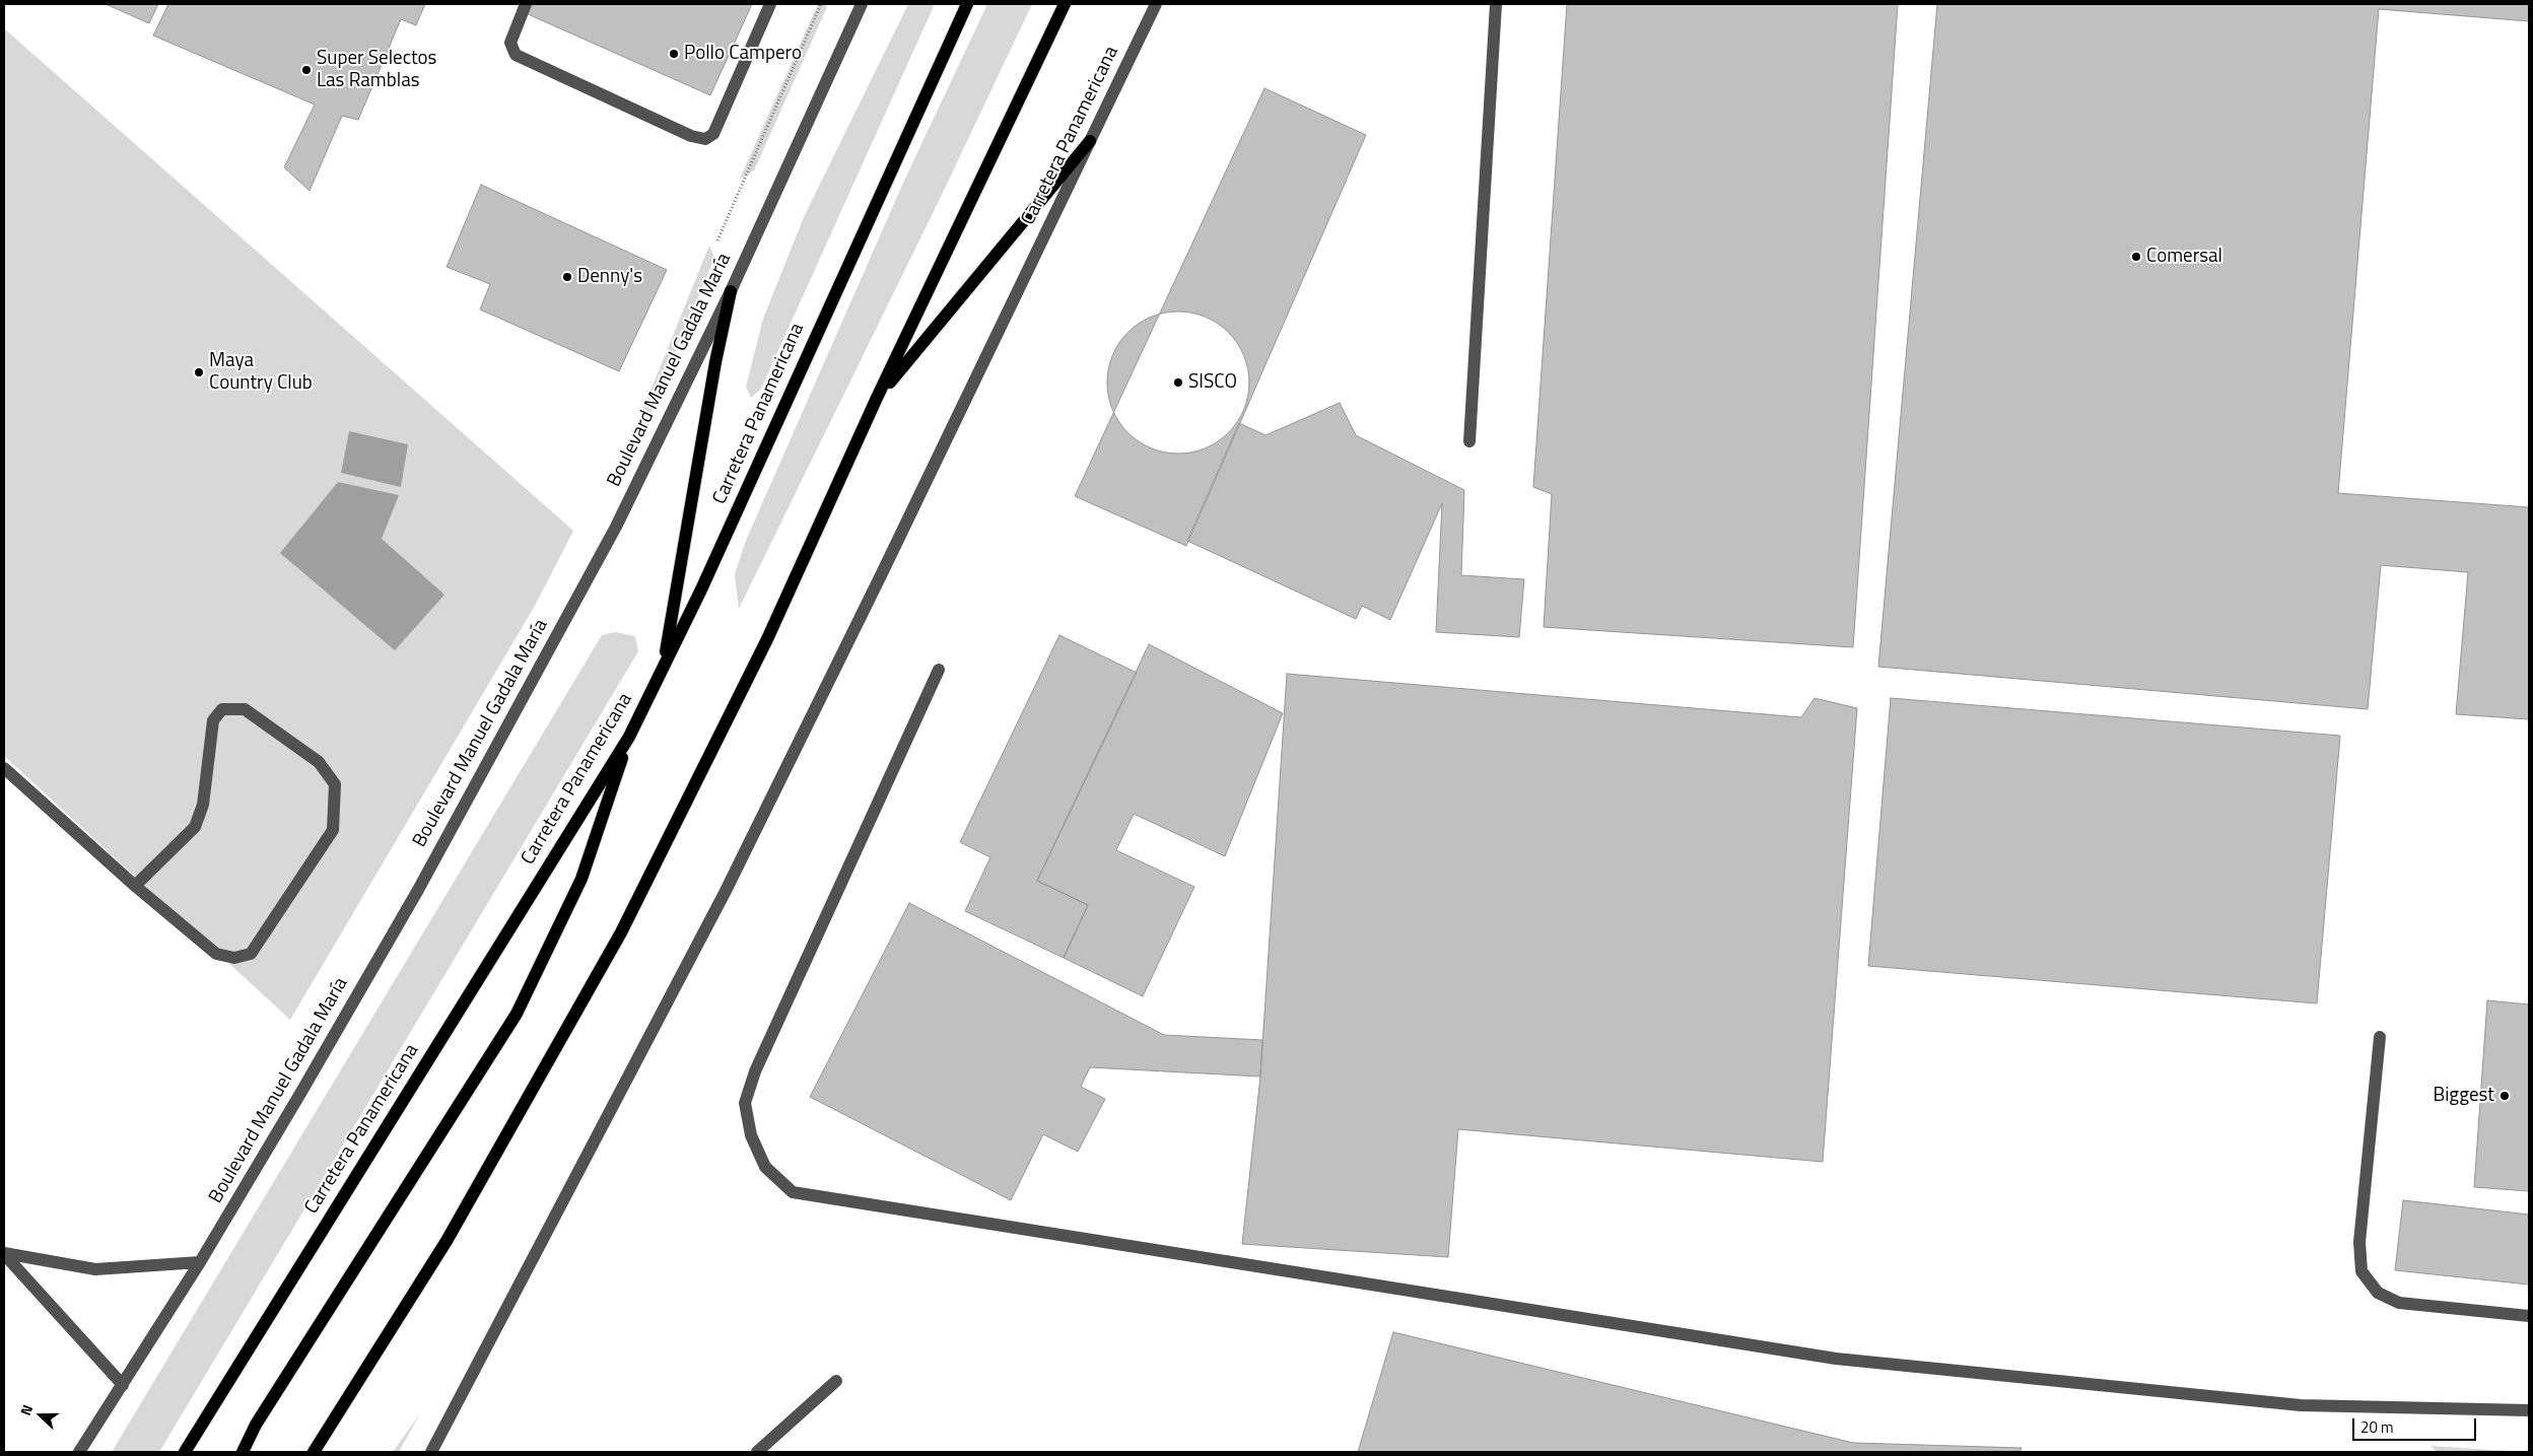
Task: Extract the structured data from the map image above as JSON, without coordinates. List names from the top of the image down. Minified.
{"streets":{"main road":["Carretera Panamericana"],"street":["Boulevard Manuel Gadala María"]},"places":["Pollo Campero","Super Selectos Las Ramblas","Comersal","Denny's","Maya Country Club","SISCO","Biggest"],"scale_bar":"20 m","north":"left"}
